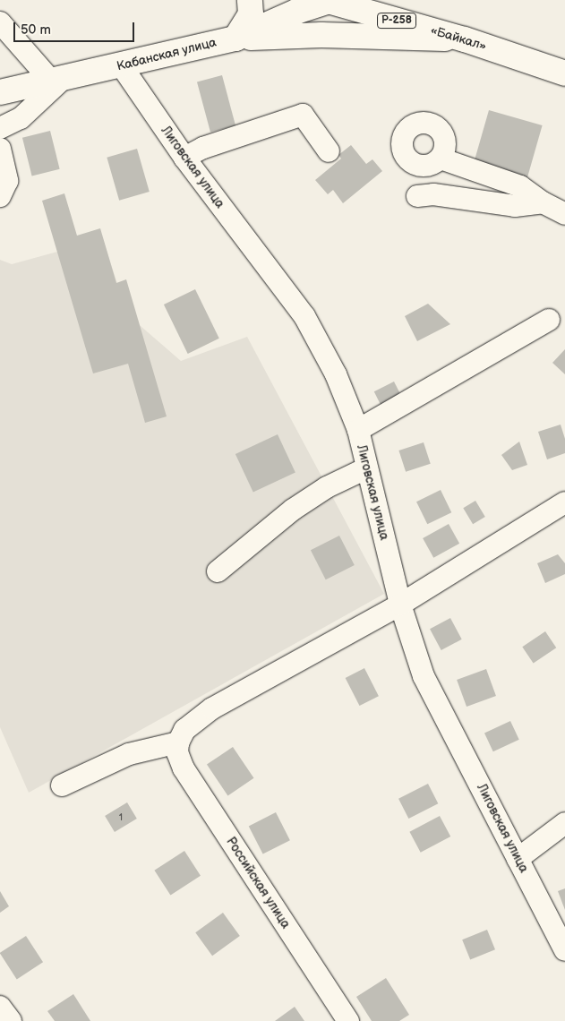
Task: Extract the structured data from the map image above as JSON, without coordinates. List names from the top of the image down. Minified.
{"streets":{"main road":["Р-258","«Байкал»","Кабанская улица"],"street":["Лиговская улица","Российская улица"]},"crossings":[["«Байкал»","Кабанская улица"],["Кабанская улица","Лиговская улица"]],"house_numbers":["1"],"scale_bar":"50 m"}
